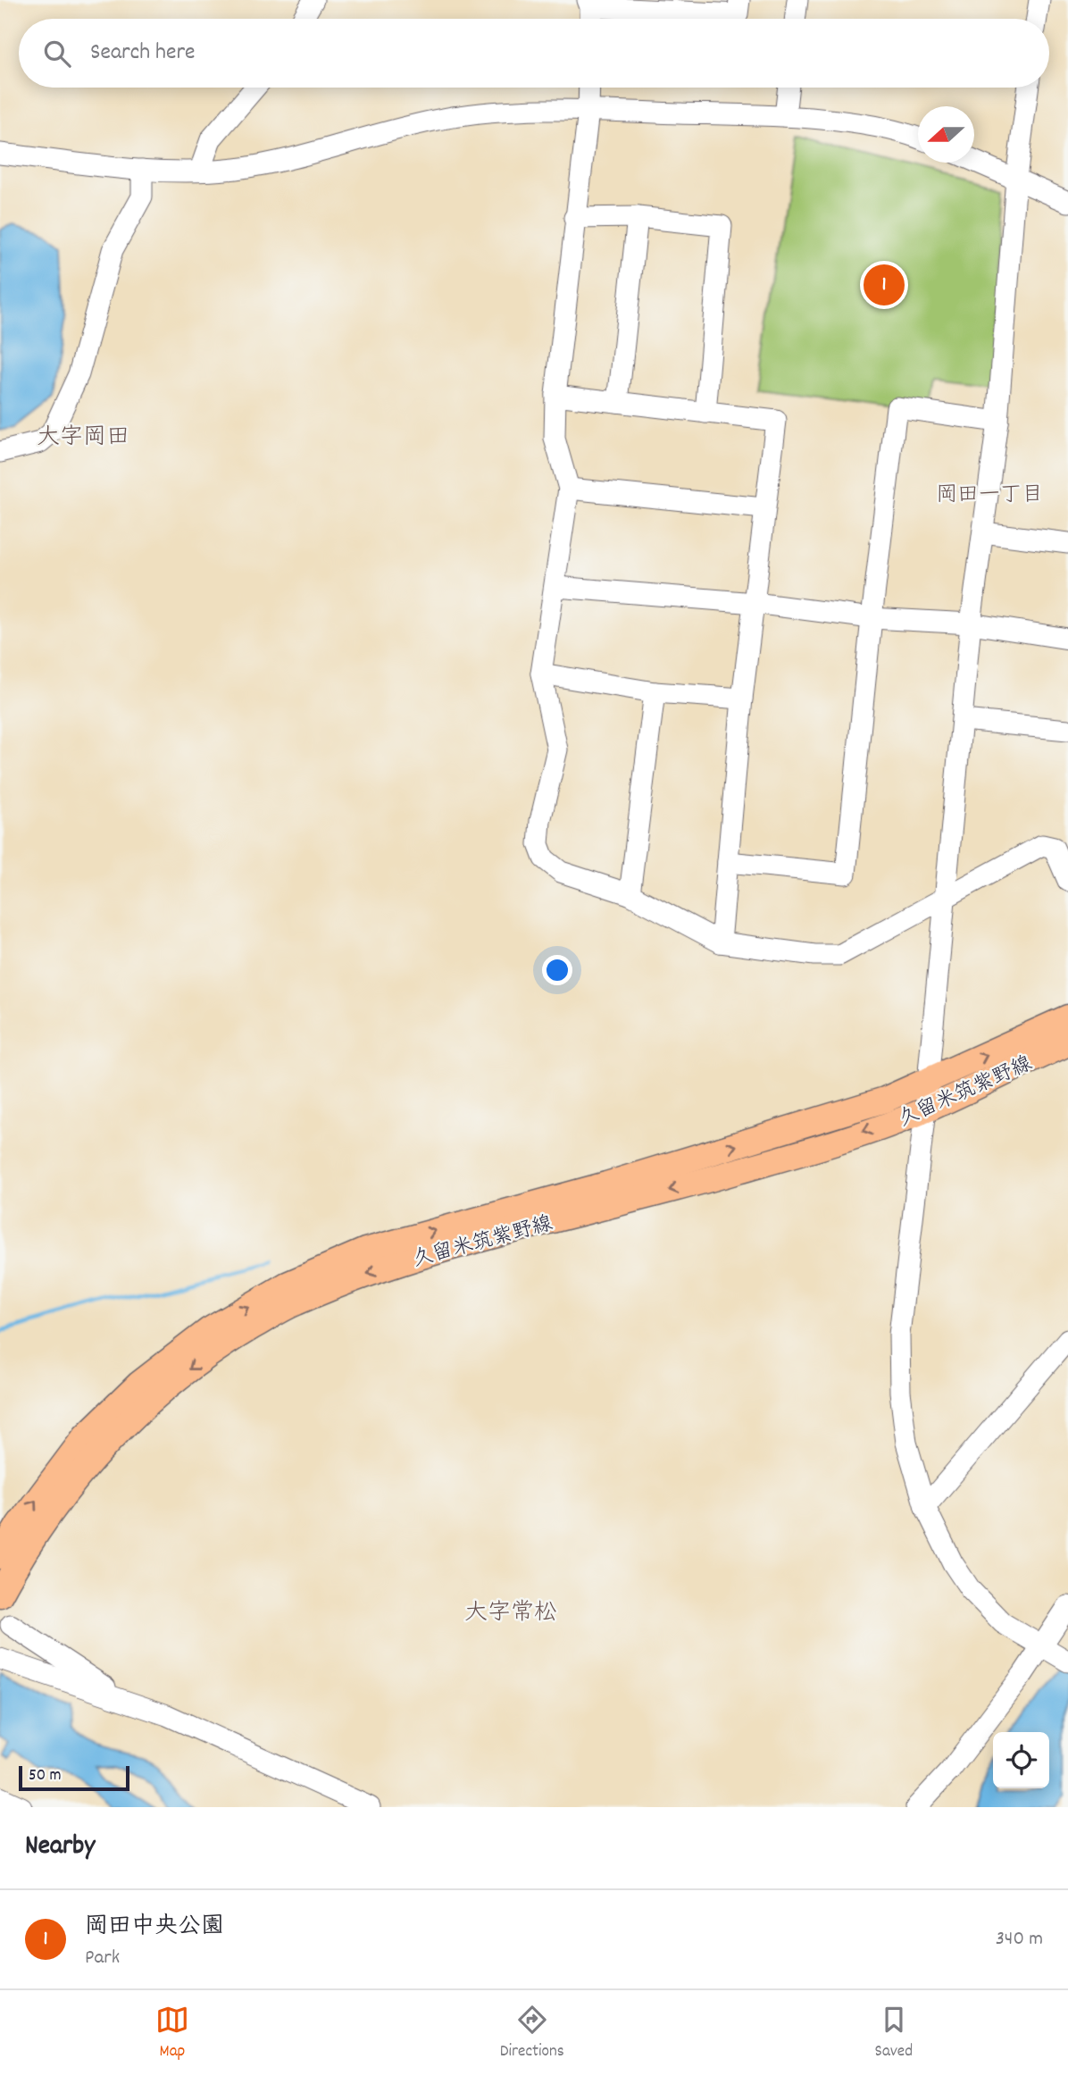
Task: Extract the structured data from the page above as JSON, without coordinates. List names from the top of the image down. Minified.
{"streets":{"main road":["久留米筑紫野線"]},"districts":["大字岡田","岡田一丁目","大字常松"],"scale_bar":"50 m","north":"left","page":{"search":"Search here","pins":"1","scale":"50 m","heading":"Nearby","list":[{"mark":"1","name":"岡田中央公園","note":"Park","value":"340 m"}],"nav":["Map","Directions","Saved"]}}
